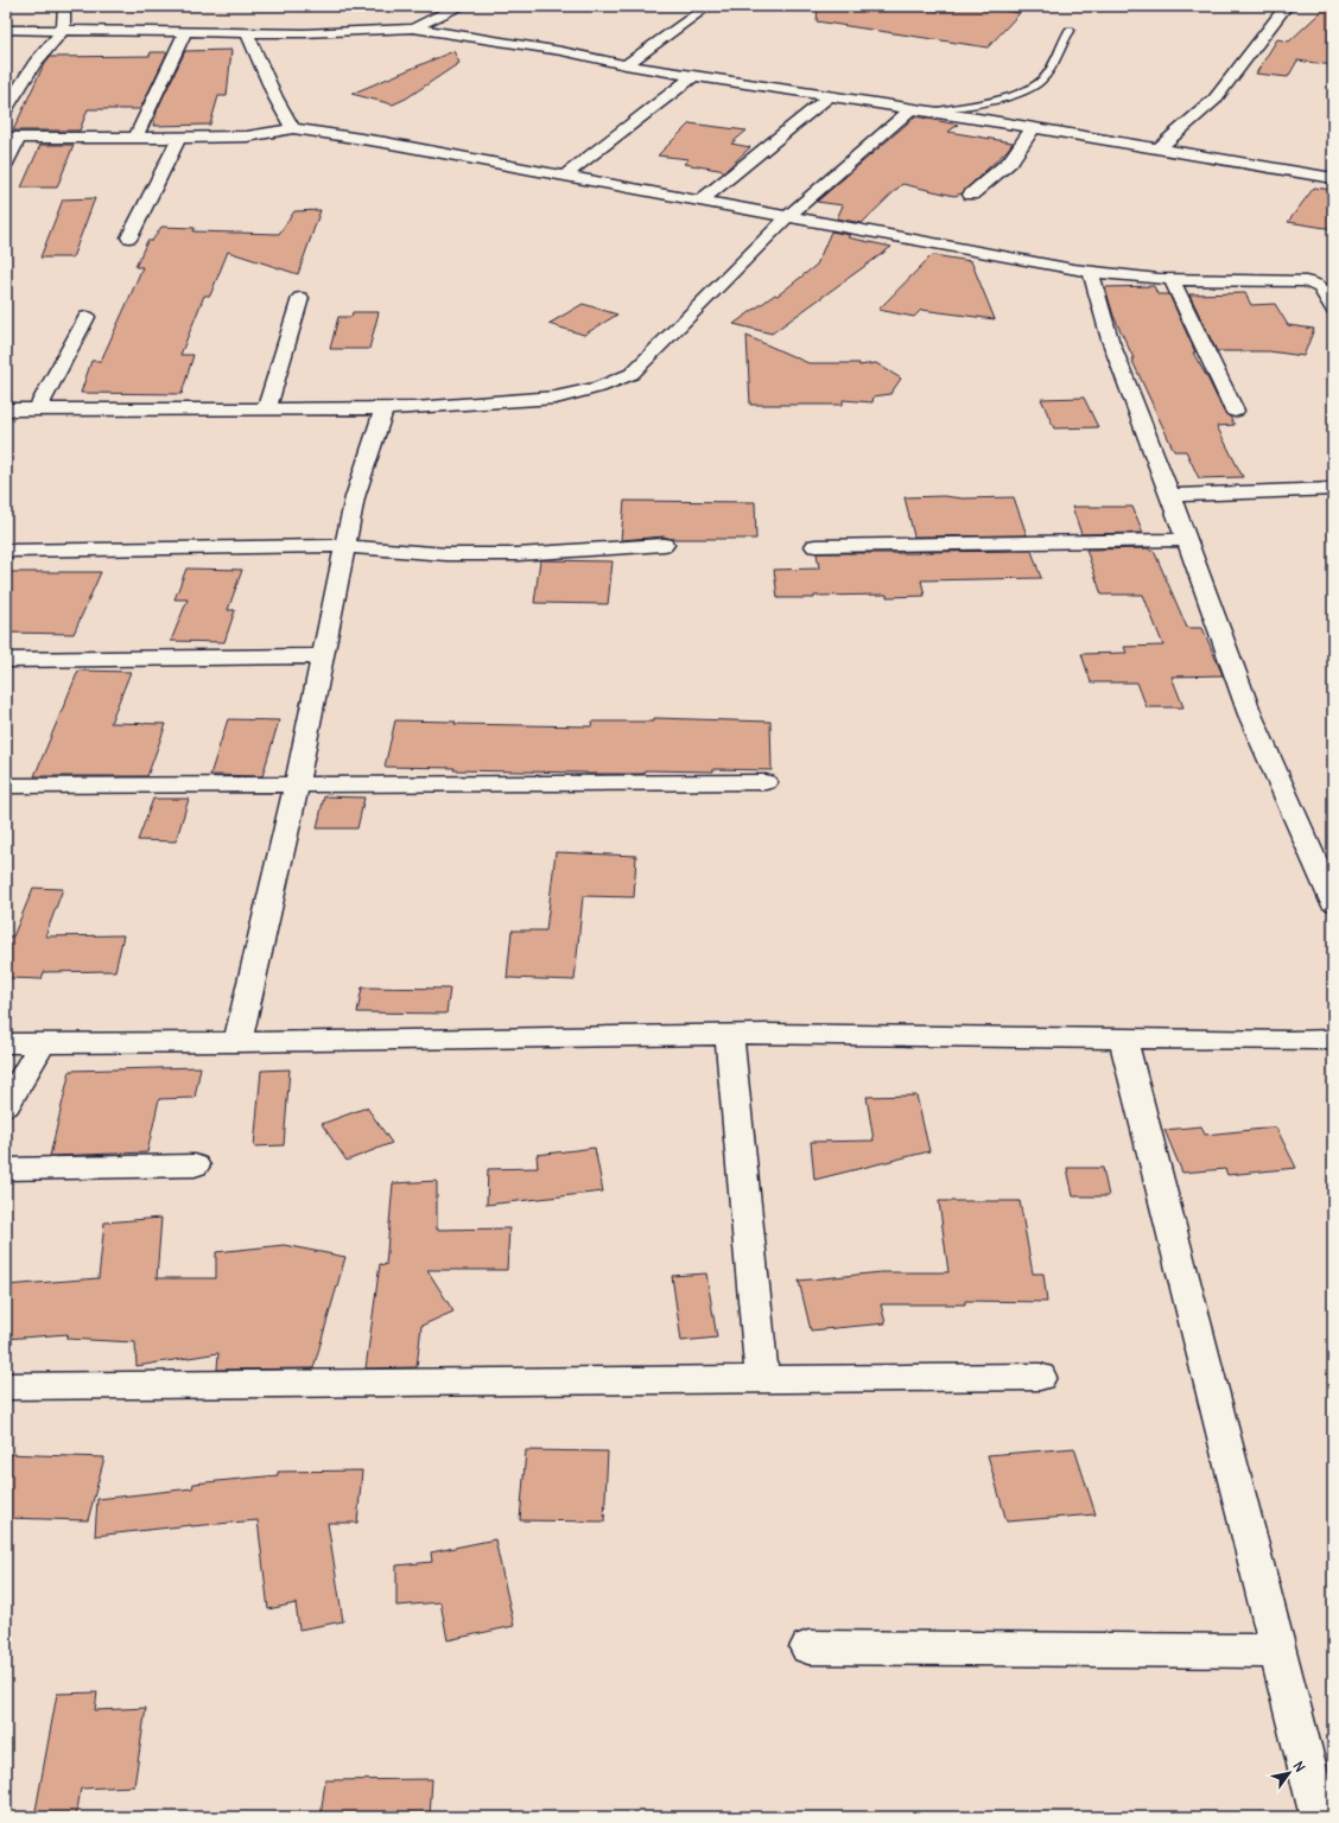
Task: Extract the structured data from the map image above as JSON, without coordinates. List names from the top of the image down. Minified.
{"north":"top right"}
